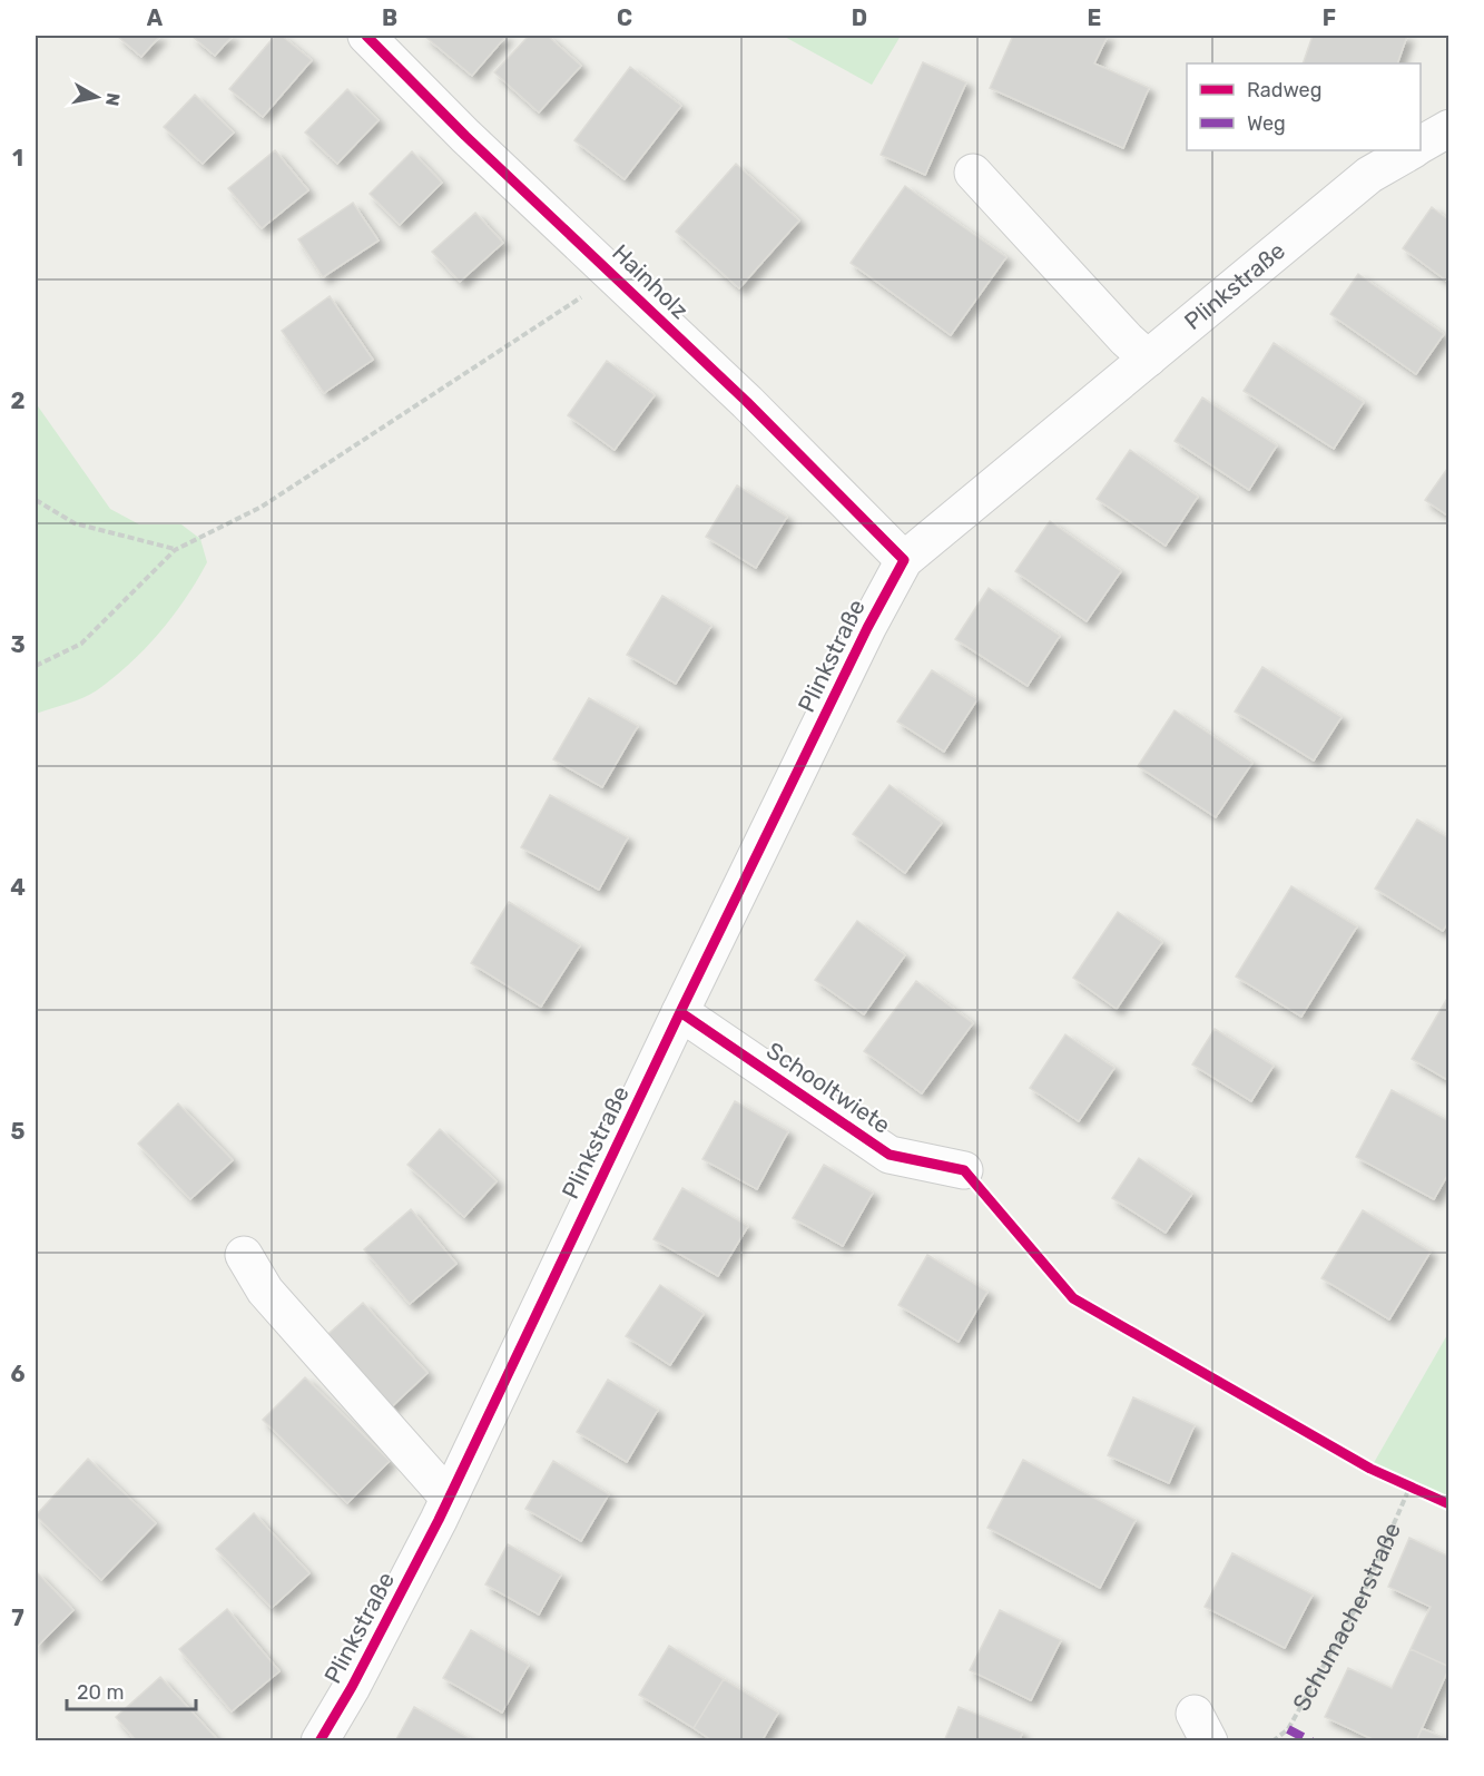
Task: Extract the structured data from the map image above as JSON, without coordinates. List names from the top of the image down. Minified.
{"streets":{"street":["Hainholz","Plinkstraße","Schooltwiete"],"path":["Schumacherstraße"]},"crossings":[["Hainholz","Plinkstraße"],["Plinkstraße","Schooltwiete"]],"legend":["Radweg","Weg"],"scale_bar":"20 m","north":"right","grid":{"columns":["A","B","C","D","E","F"],"rows":["1","2","3","4","5","6","7"]}}
